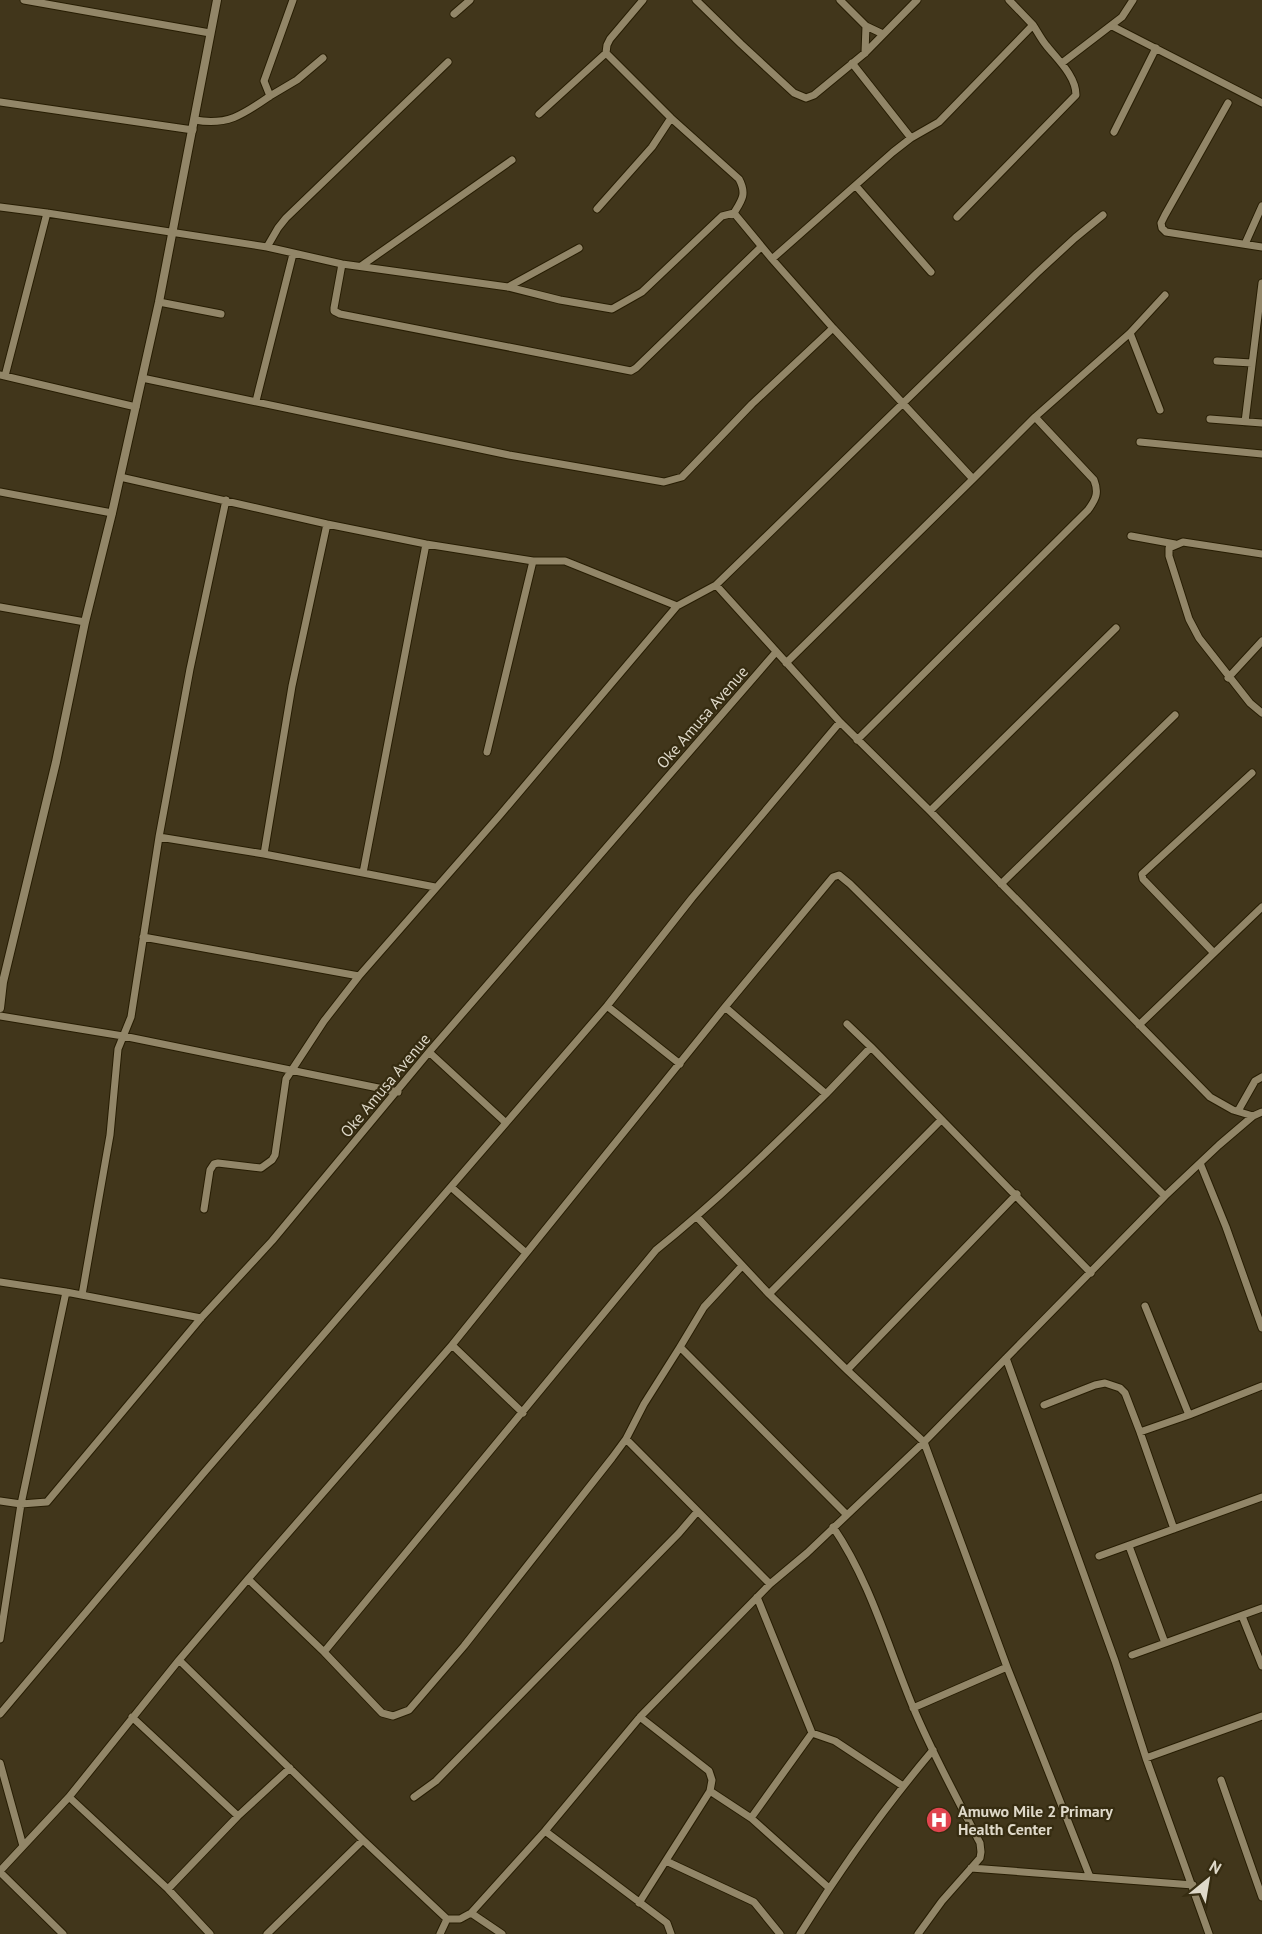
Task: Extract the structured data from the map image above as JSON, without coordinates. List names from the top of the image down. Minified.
{"streets":{"street":["Oke Amusa Avenue"]},"places":{"hospital":["Amuwo Mile 2 Primary Health Center"]},"north":"top right"}
